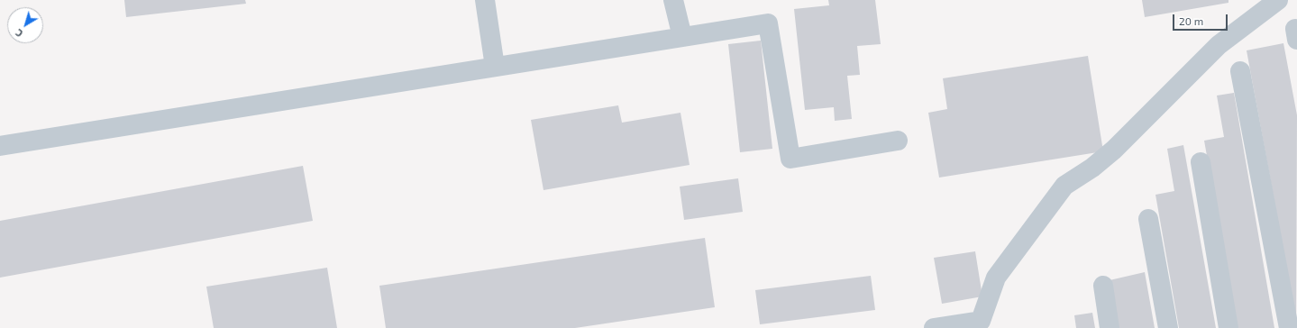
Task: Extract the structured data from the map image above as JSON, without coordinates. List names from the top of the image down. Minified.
{"scale_bar":"20 m","north":"bottom left"}
